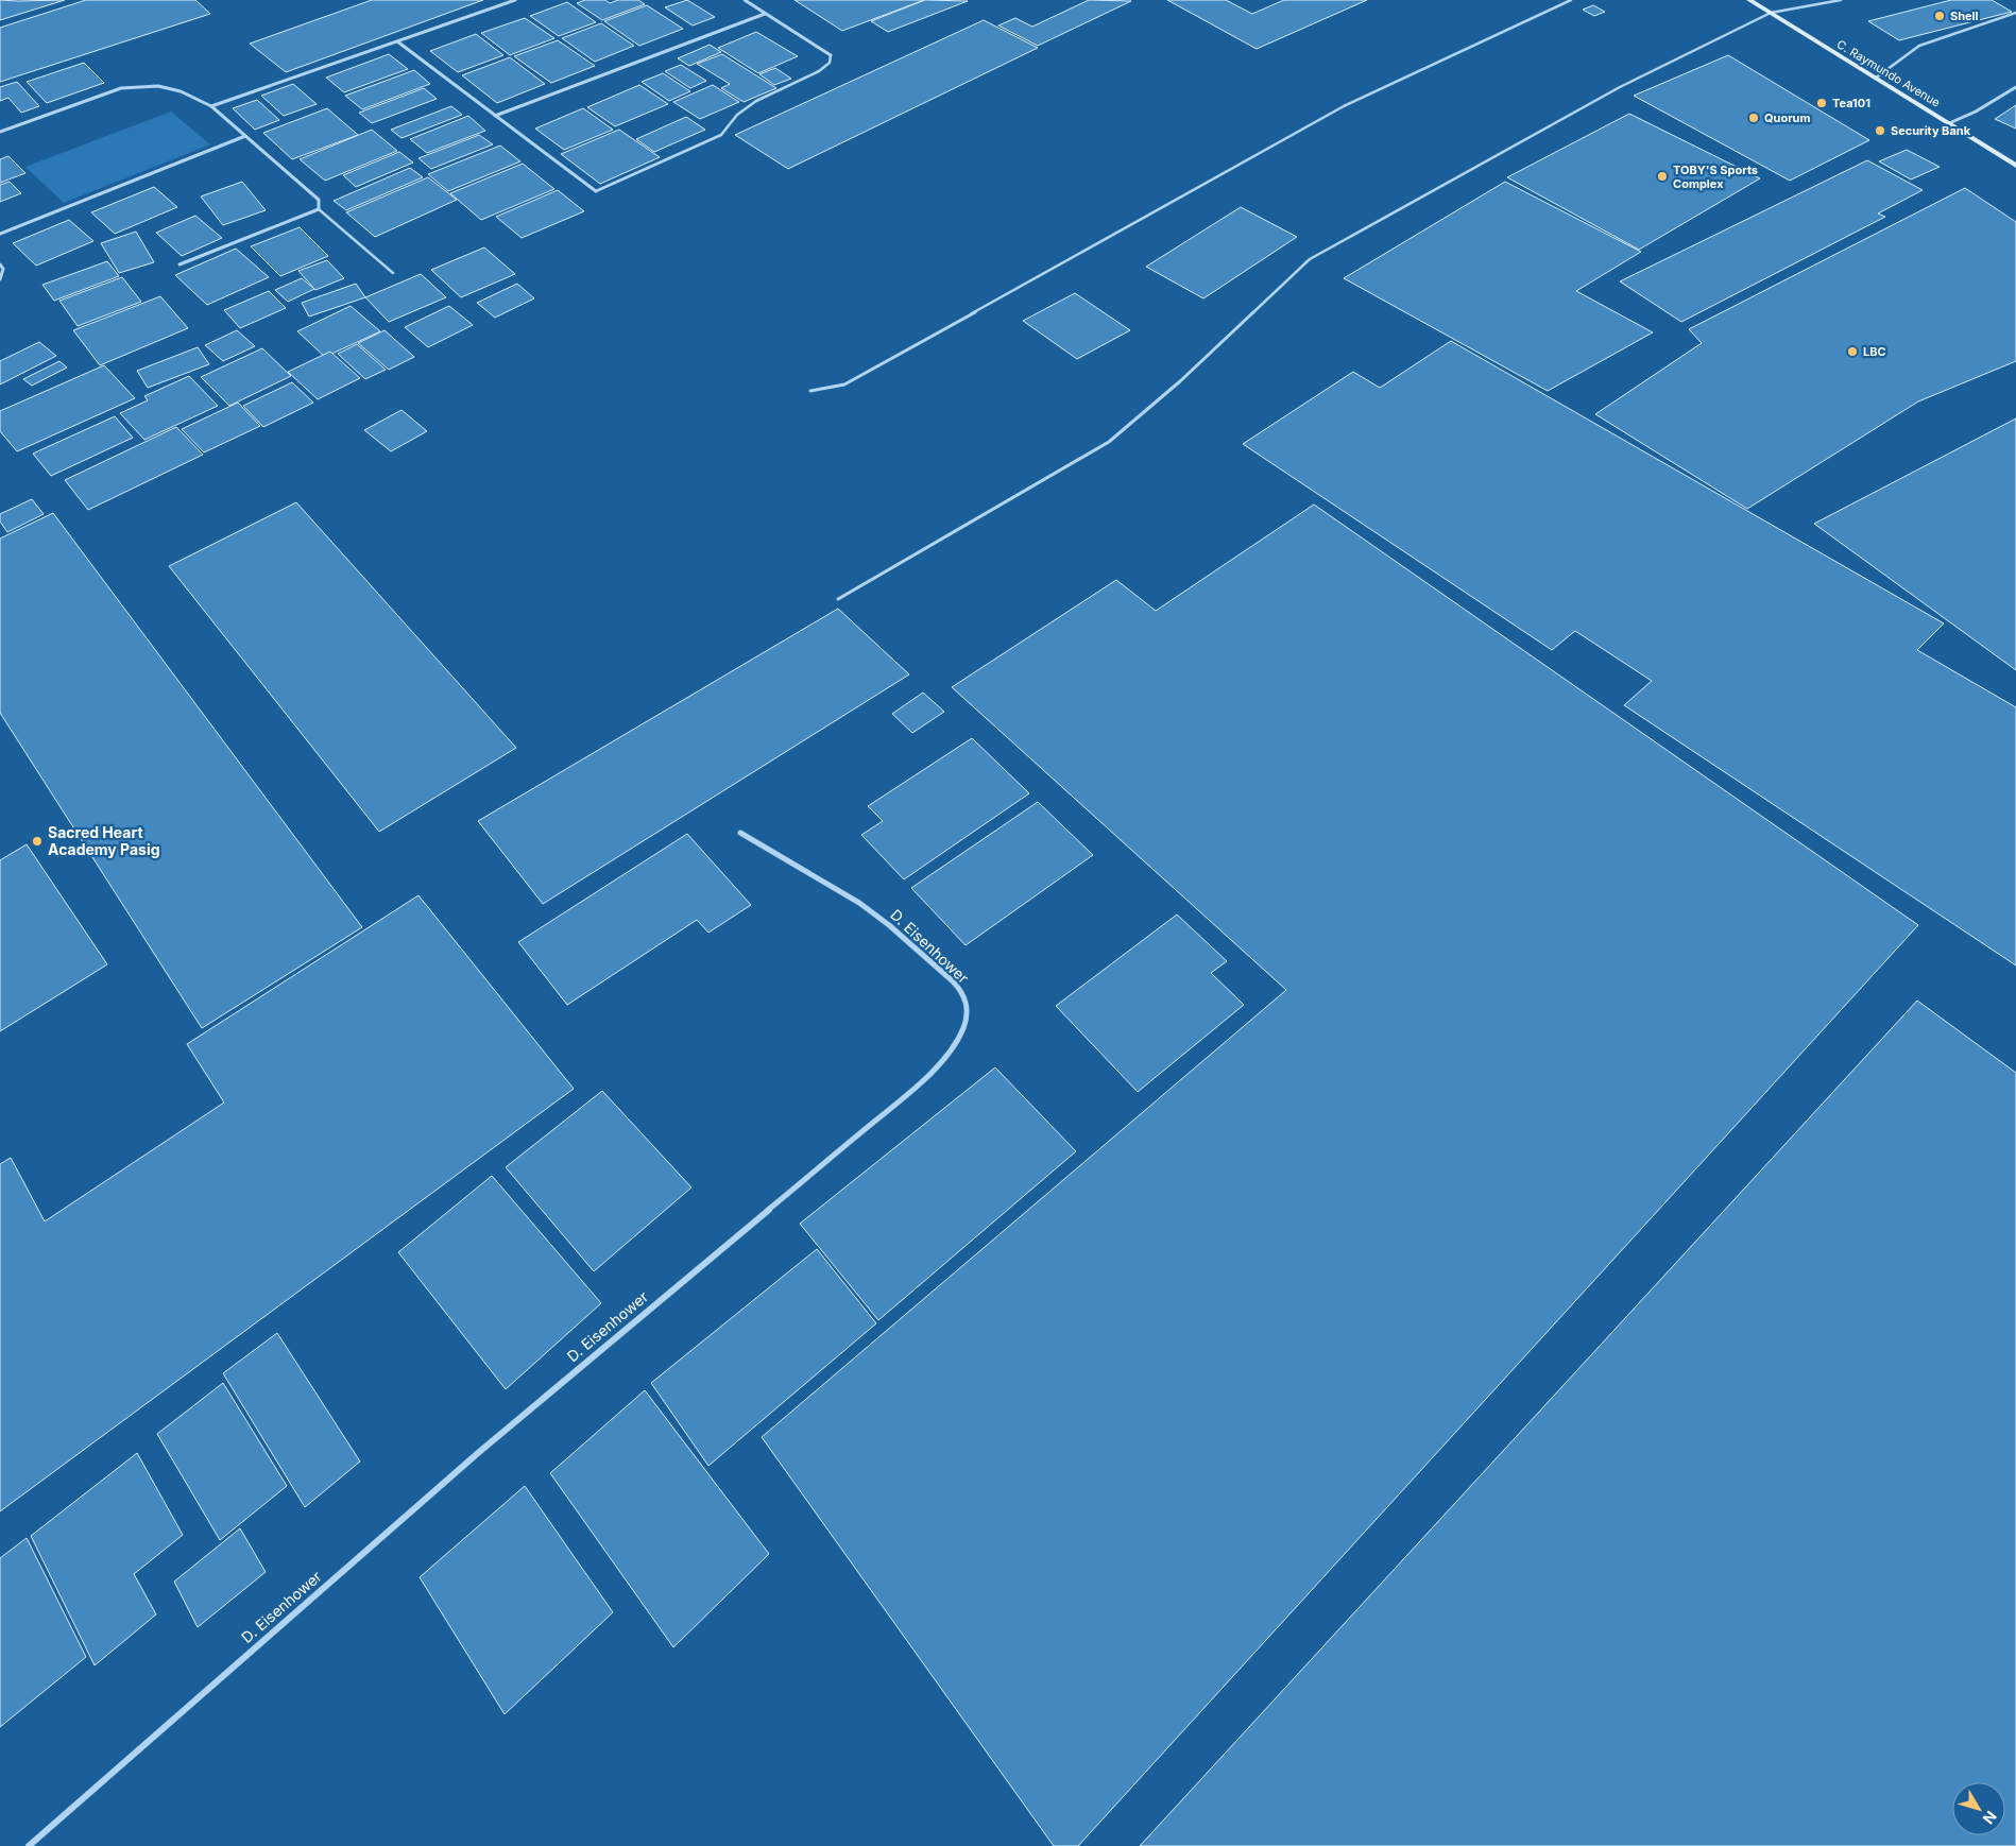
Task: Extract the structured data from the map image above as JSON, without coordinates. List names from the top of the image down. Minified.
{"streets":{"main road":["C. Raymundo Avenue"],"street":["D. Eisenhower"]},"places":["Shell","Tea101","Quorum","Security Bank","TOBY'S Sports Complex","LBC","Sacred Heart Academy Pasig"],"north":"bottom right"}
